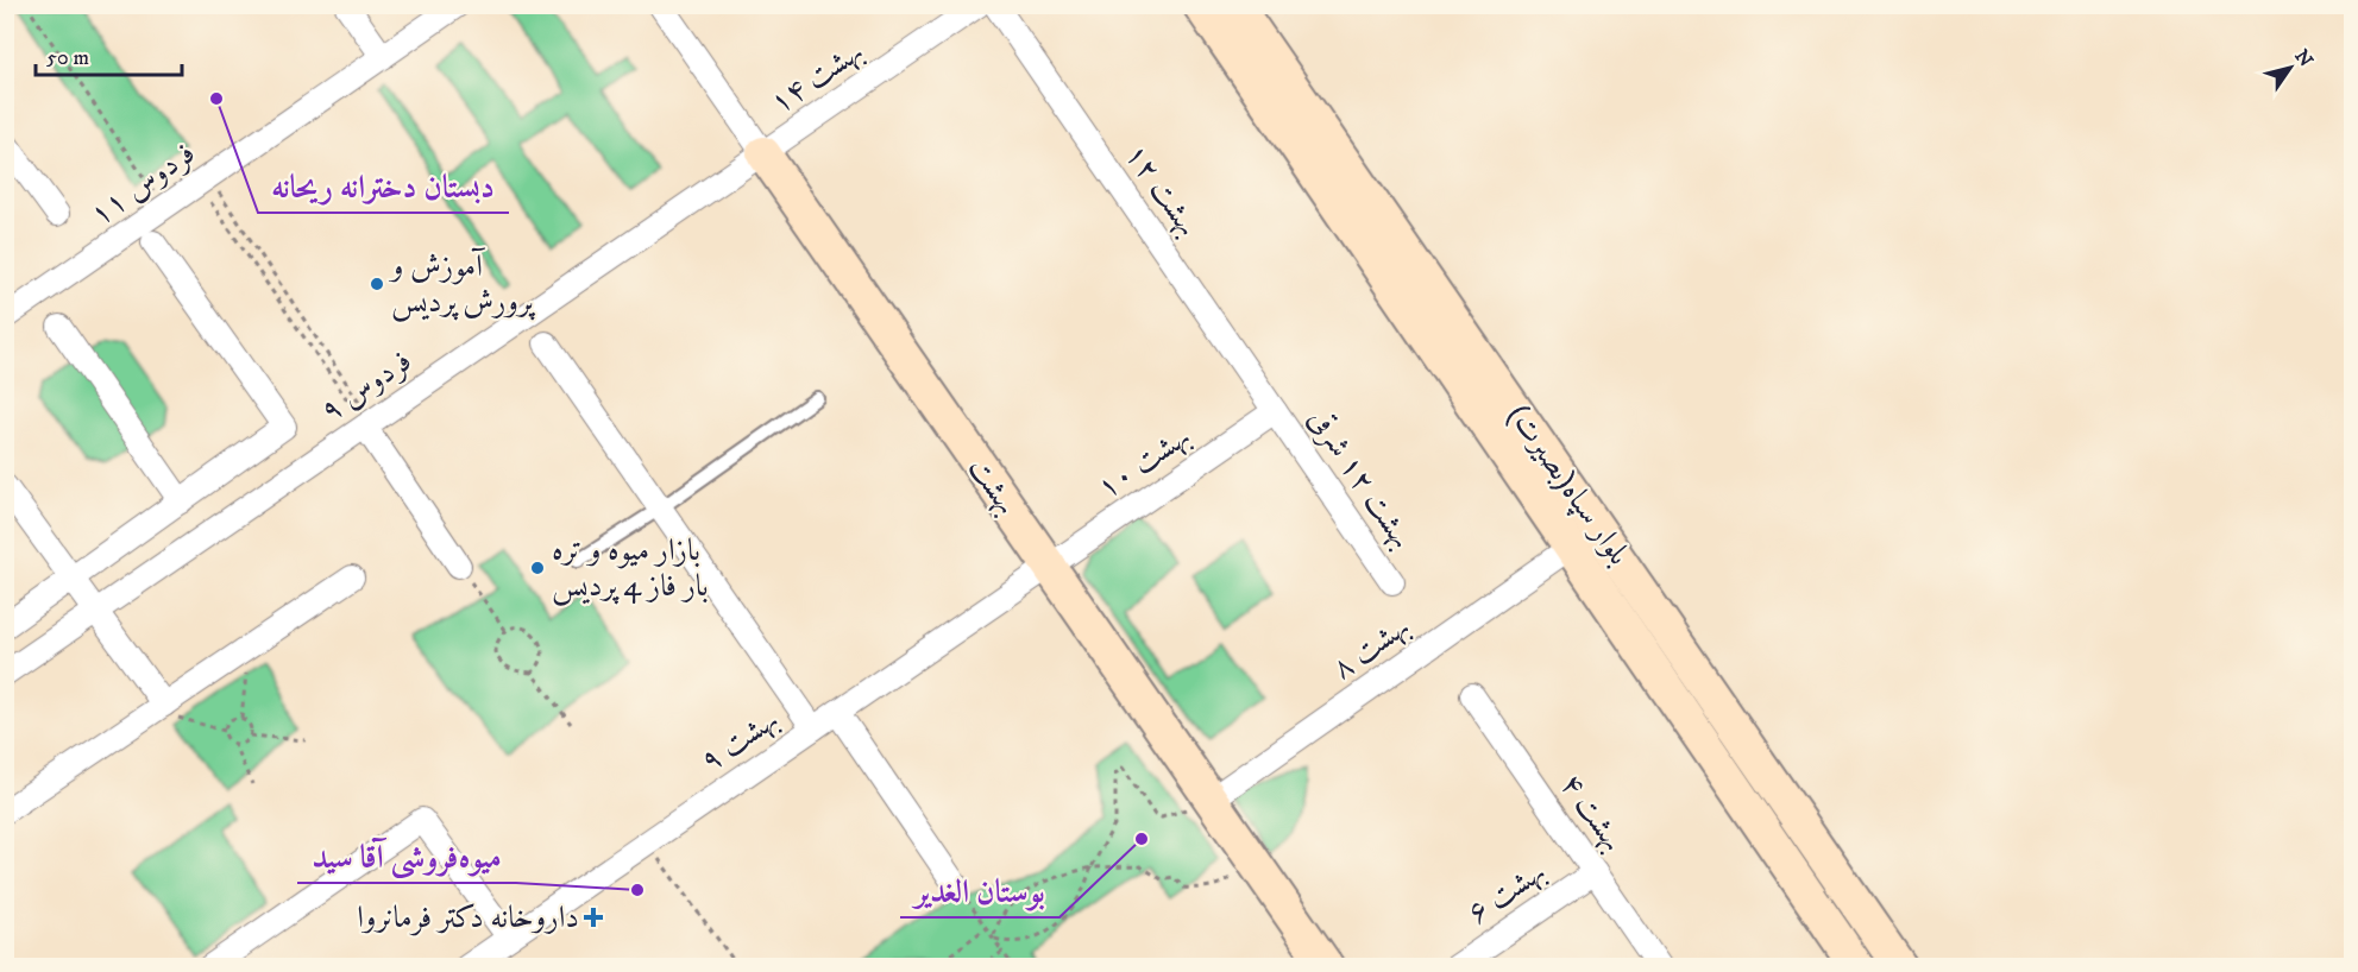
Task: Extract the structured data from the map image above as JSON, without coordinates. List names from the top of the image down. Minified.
{"streets":{"main road":["بلوار سپاه(بصیرت)","بهشت"],"street":["بهشت ۱۴","فردوس ۱۱","بهشت ۱۲","فردوس ۹","بهشت ۱۰","بهشت ۱۲ شرقی","بهشت ۸","بهشت ۹","بهشت ۴","بهشت ۶"]},"crossings":[["بهشت ۱۴","فردوس ۹"],["بهشت ۱۴","بهشت"],["بهشت ۱۲","بهشت ۱۰"],["بهشت ۱۲","بهشت ۱۲ شرقی"],["فردوس ۹","بهشت"],["بهشت ۱۰","بهشت ۱۲ شرقی"],["بهشت ۱۰","بهشت"],["بهشت ۱۰","بهشت ۹"],["بلوار سپاه(بصیرت)","بهشت ۸"],["بهشت","بهشت ۸"],["بهشت","بهشت ۹"],["بهشت ۴","بهشت ۶"]],"places":{"other":["دبستان دخترانه ریحانه","آموزش و پرورش پردیس","بازار میوه و تره بار فاز 4 پردیس","بوستان الغدیر","میوه‌فروشی آقا سید"],"health":["داروخانه دکتر فرمانروا"]},"scale_bar":"50 m","north":"top right"}
